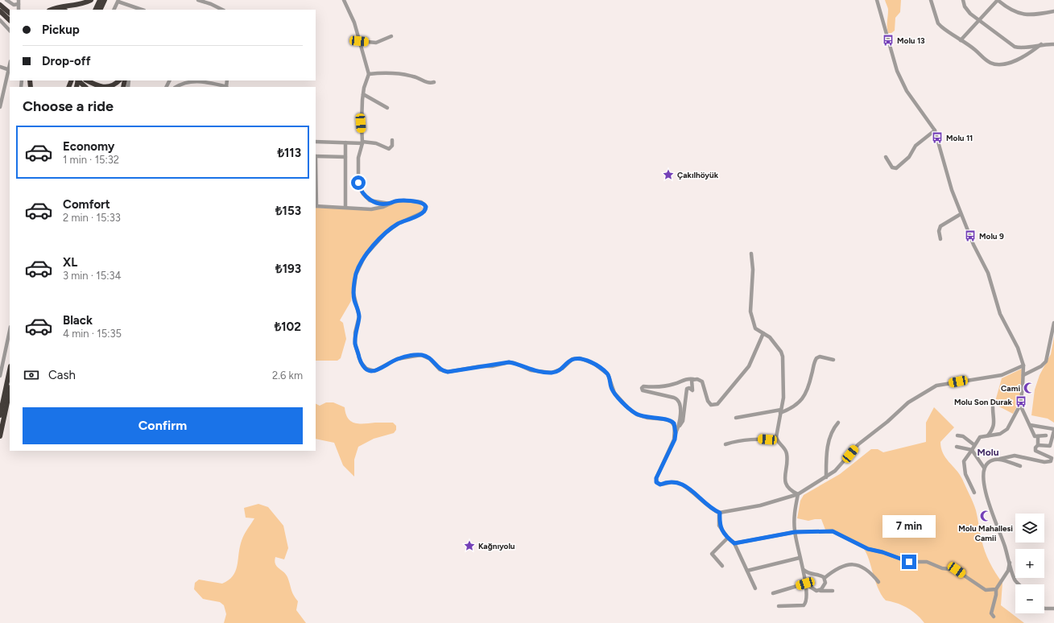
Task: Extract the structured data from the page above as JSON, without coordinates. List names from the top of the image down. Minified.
{"districts":["Molu"],"places":{"bus stop":["Molu 13","Molu 11","Molu 9","Molu Son Durak"],"place":["Çakılhöyük","Kağnıyolu"],"mosque":["Cami","Molu Mahallesi Camii"]},"page":{"banner":["Pickup","Drop-off"],"heading":"Choose a ride","list":[{"name":"Economy","note":"1 min · 15:32","value":"₺113"},{"name":"Comfort","note":"2 min · 15:33","value":"₺153"},{"name":"XL","note":"3 min · 15:34","value":"₺193"},{"name":"Black","note":"4 min · 15:35","value":"₺102"}],"pay":["Cash","2.6 km"],"buttons":"Confirm","map_buttons":["+","−"],"bubble":"7 min"}}
